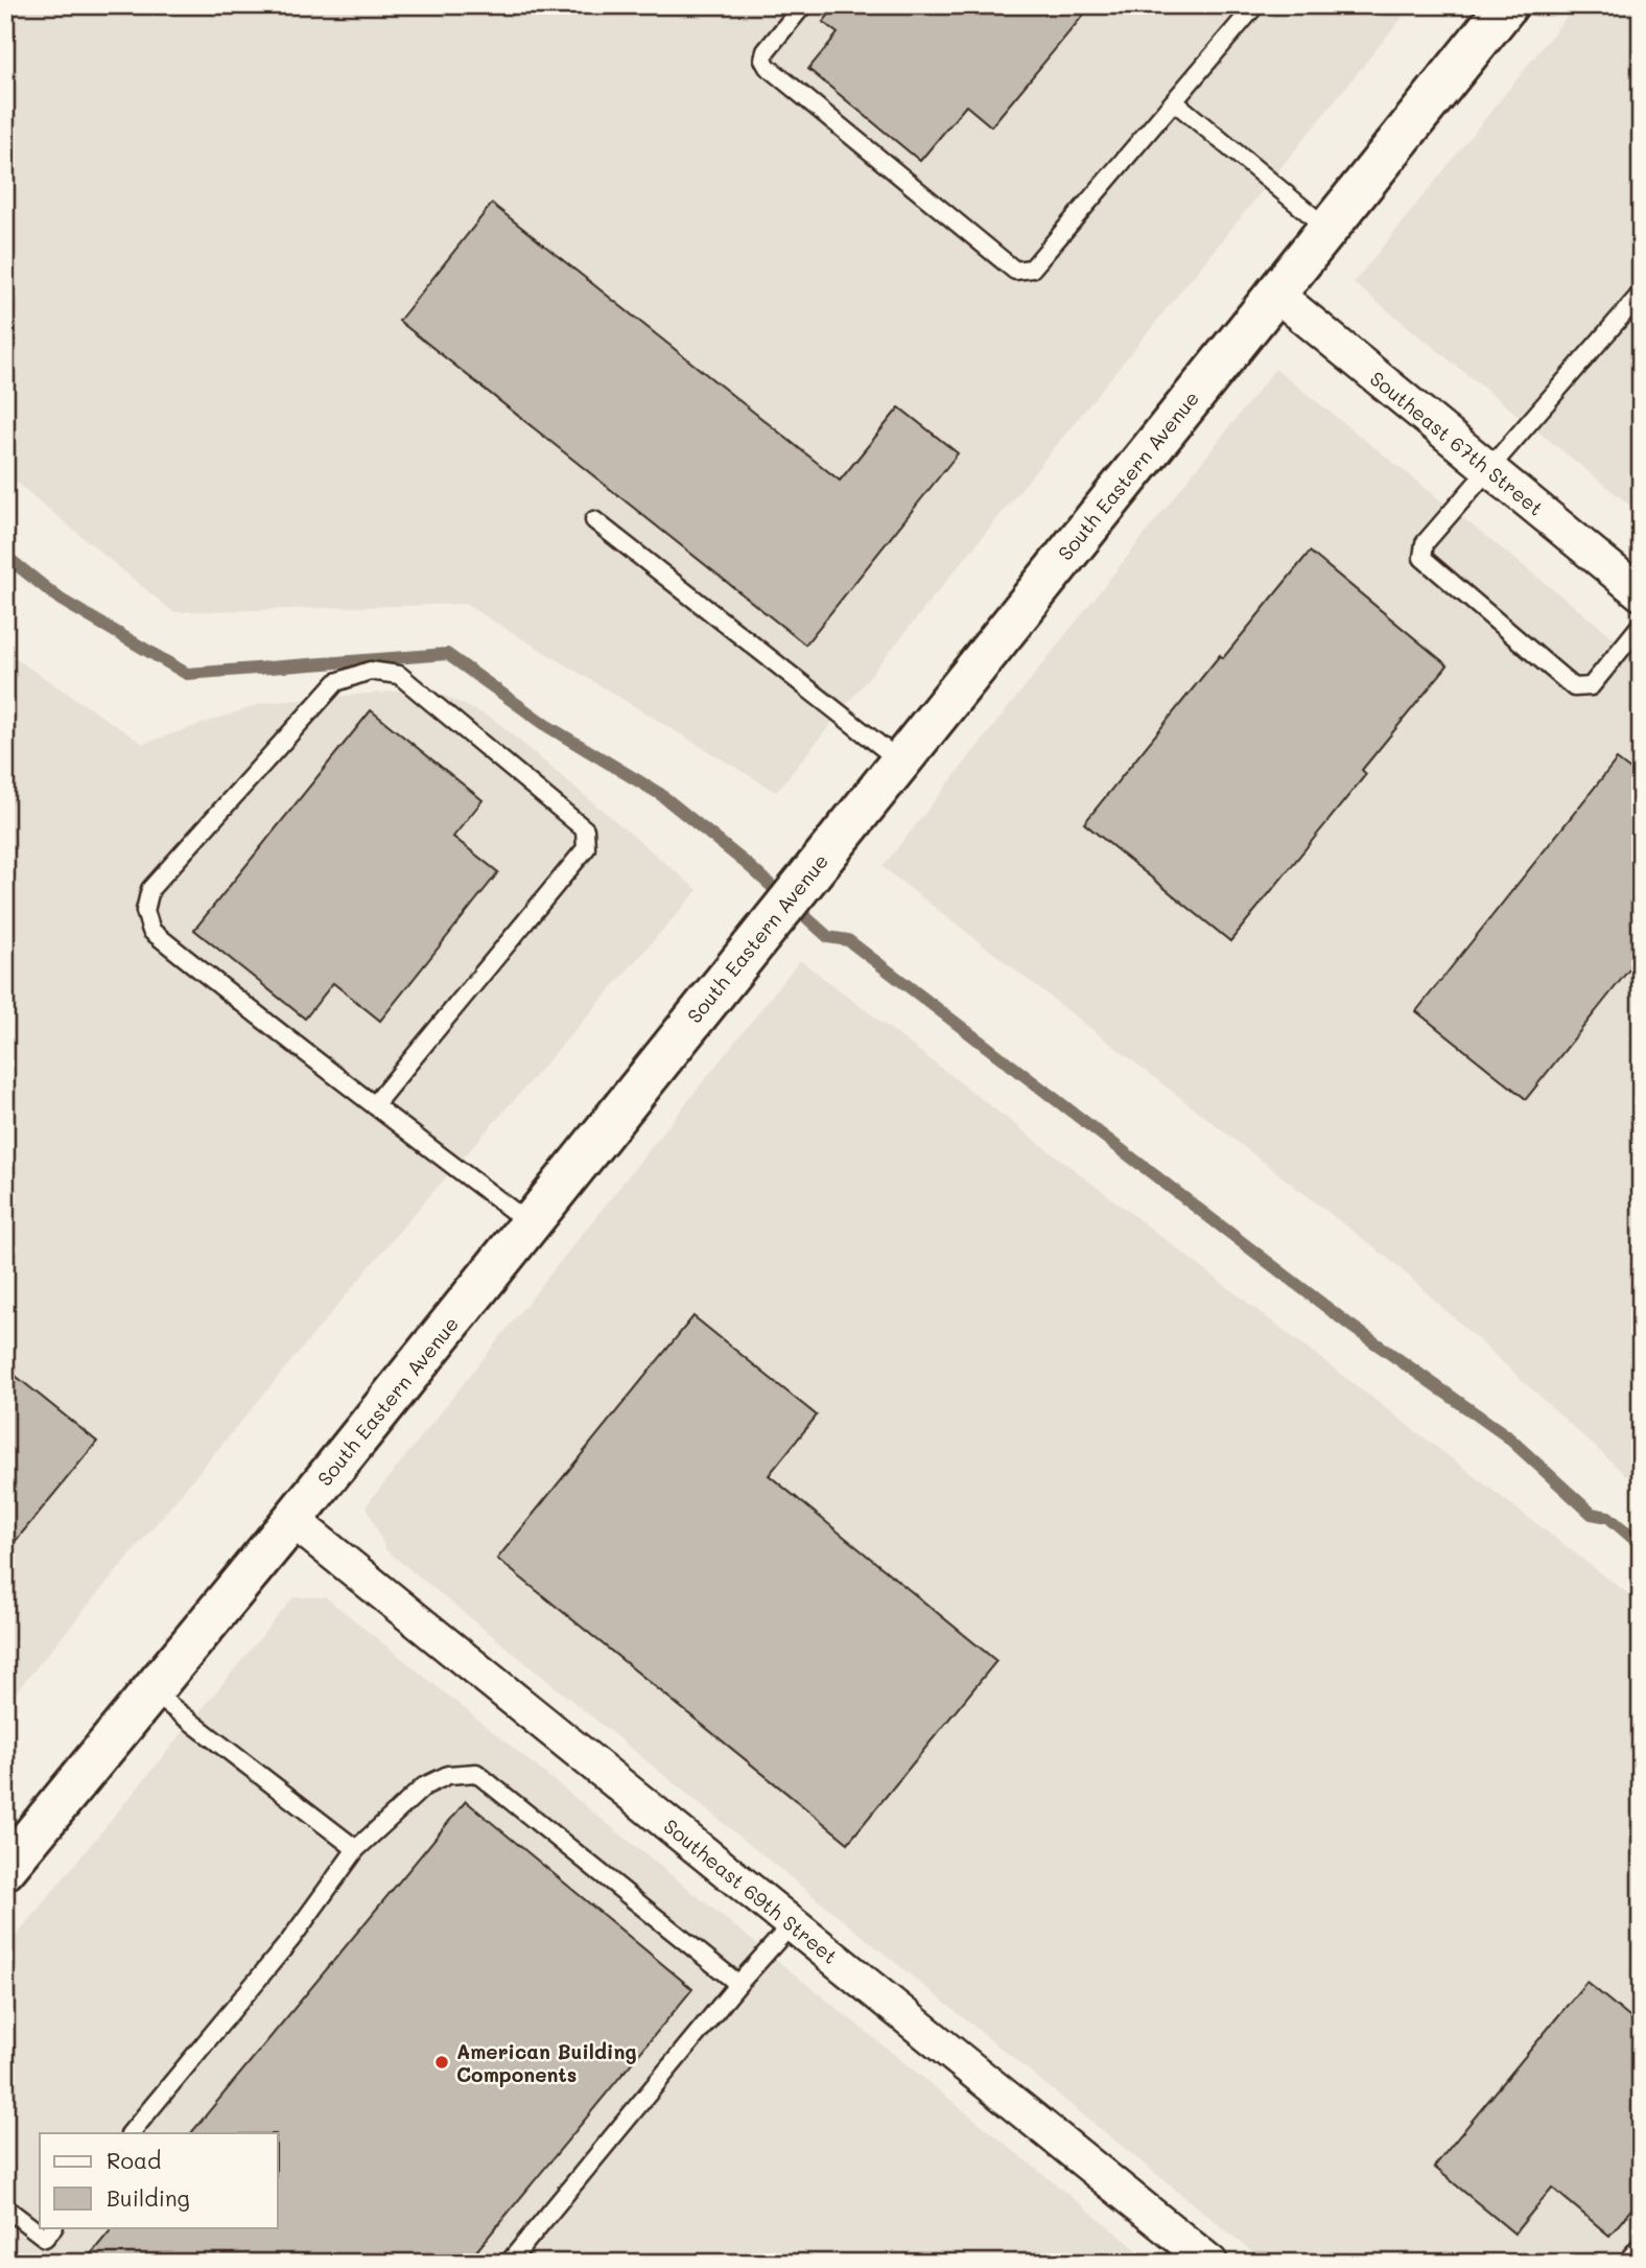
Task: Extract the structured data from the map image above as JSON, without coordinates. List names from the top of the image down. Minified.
{"streets":{"main road":["South Eastern Avenue"],"street":["Southeast 67th Street","Southeast 69th Street"]},"crossings":[["Southeast 67th Street","South Eastern Avenue"],["South Eastern Avenue","Southeast 69th Street"]],"places":["American Building Components"],"legend":["Road","Building"]}
